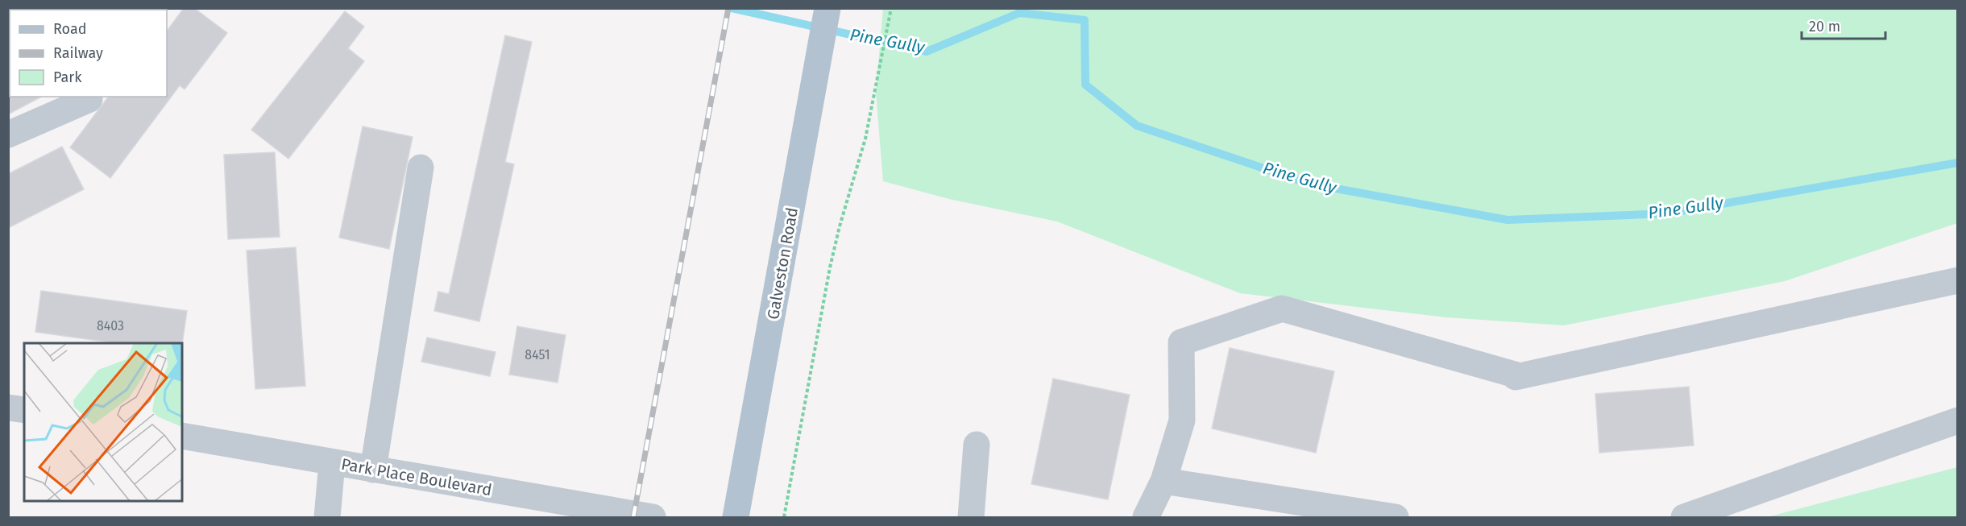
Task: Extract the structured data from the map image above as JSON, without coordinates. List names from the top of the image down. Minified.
{"streets":{"main road":["Galveston Road"],"street":["Park Place Boulevard"]},"water":["Pine Gully"],"house_numbers":["8403","8451"],"legend":["Road","Railway","Park"],"scale_bar":"20 m"}
